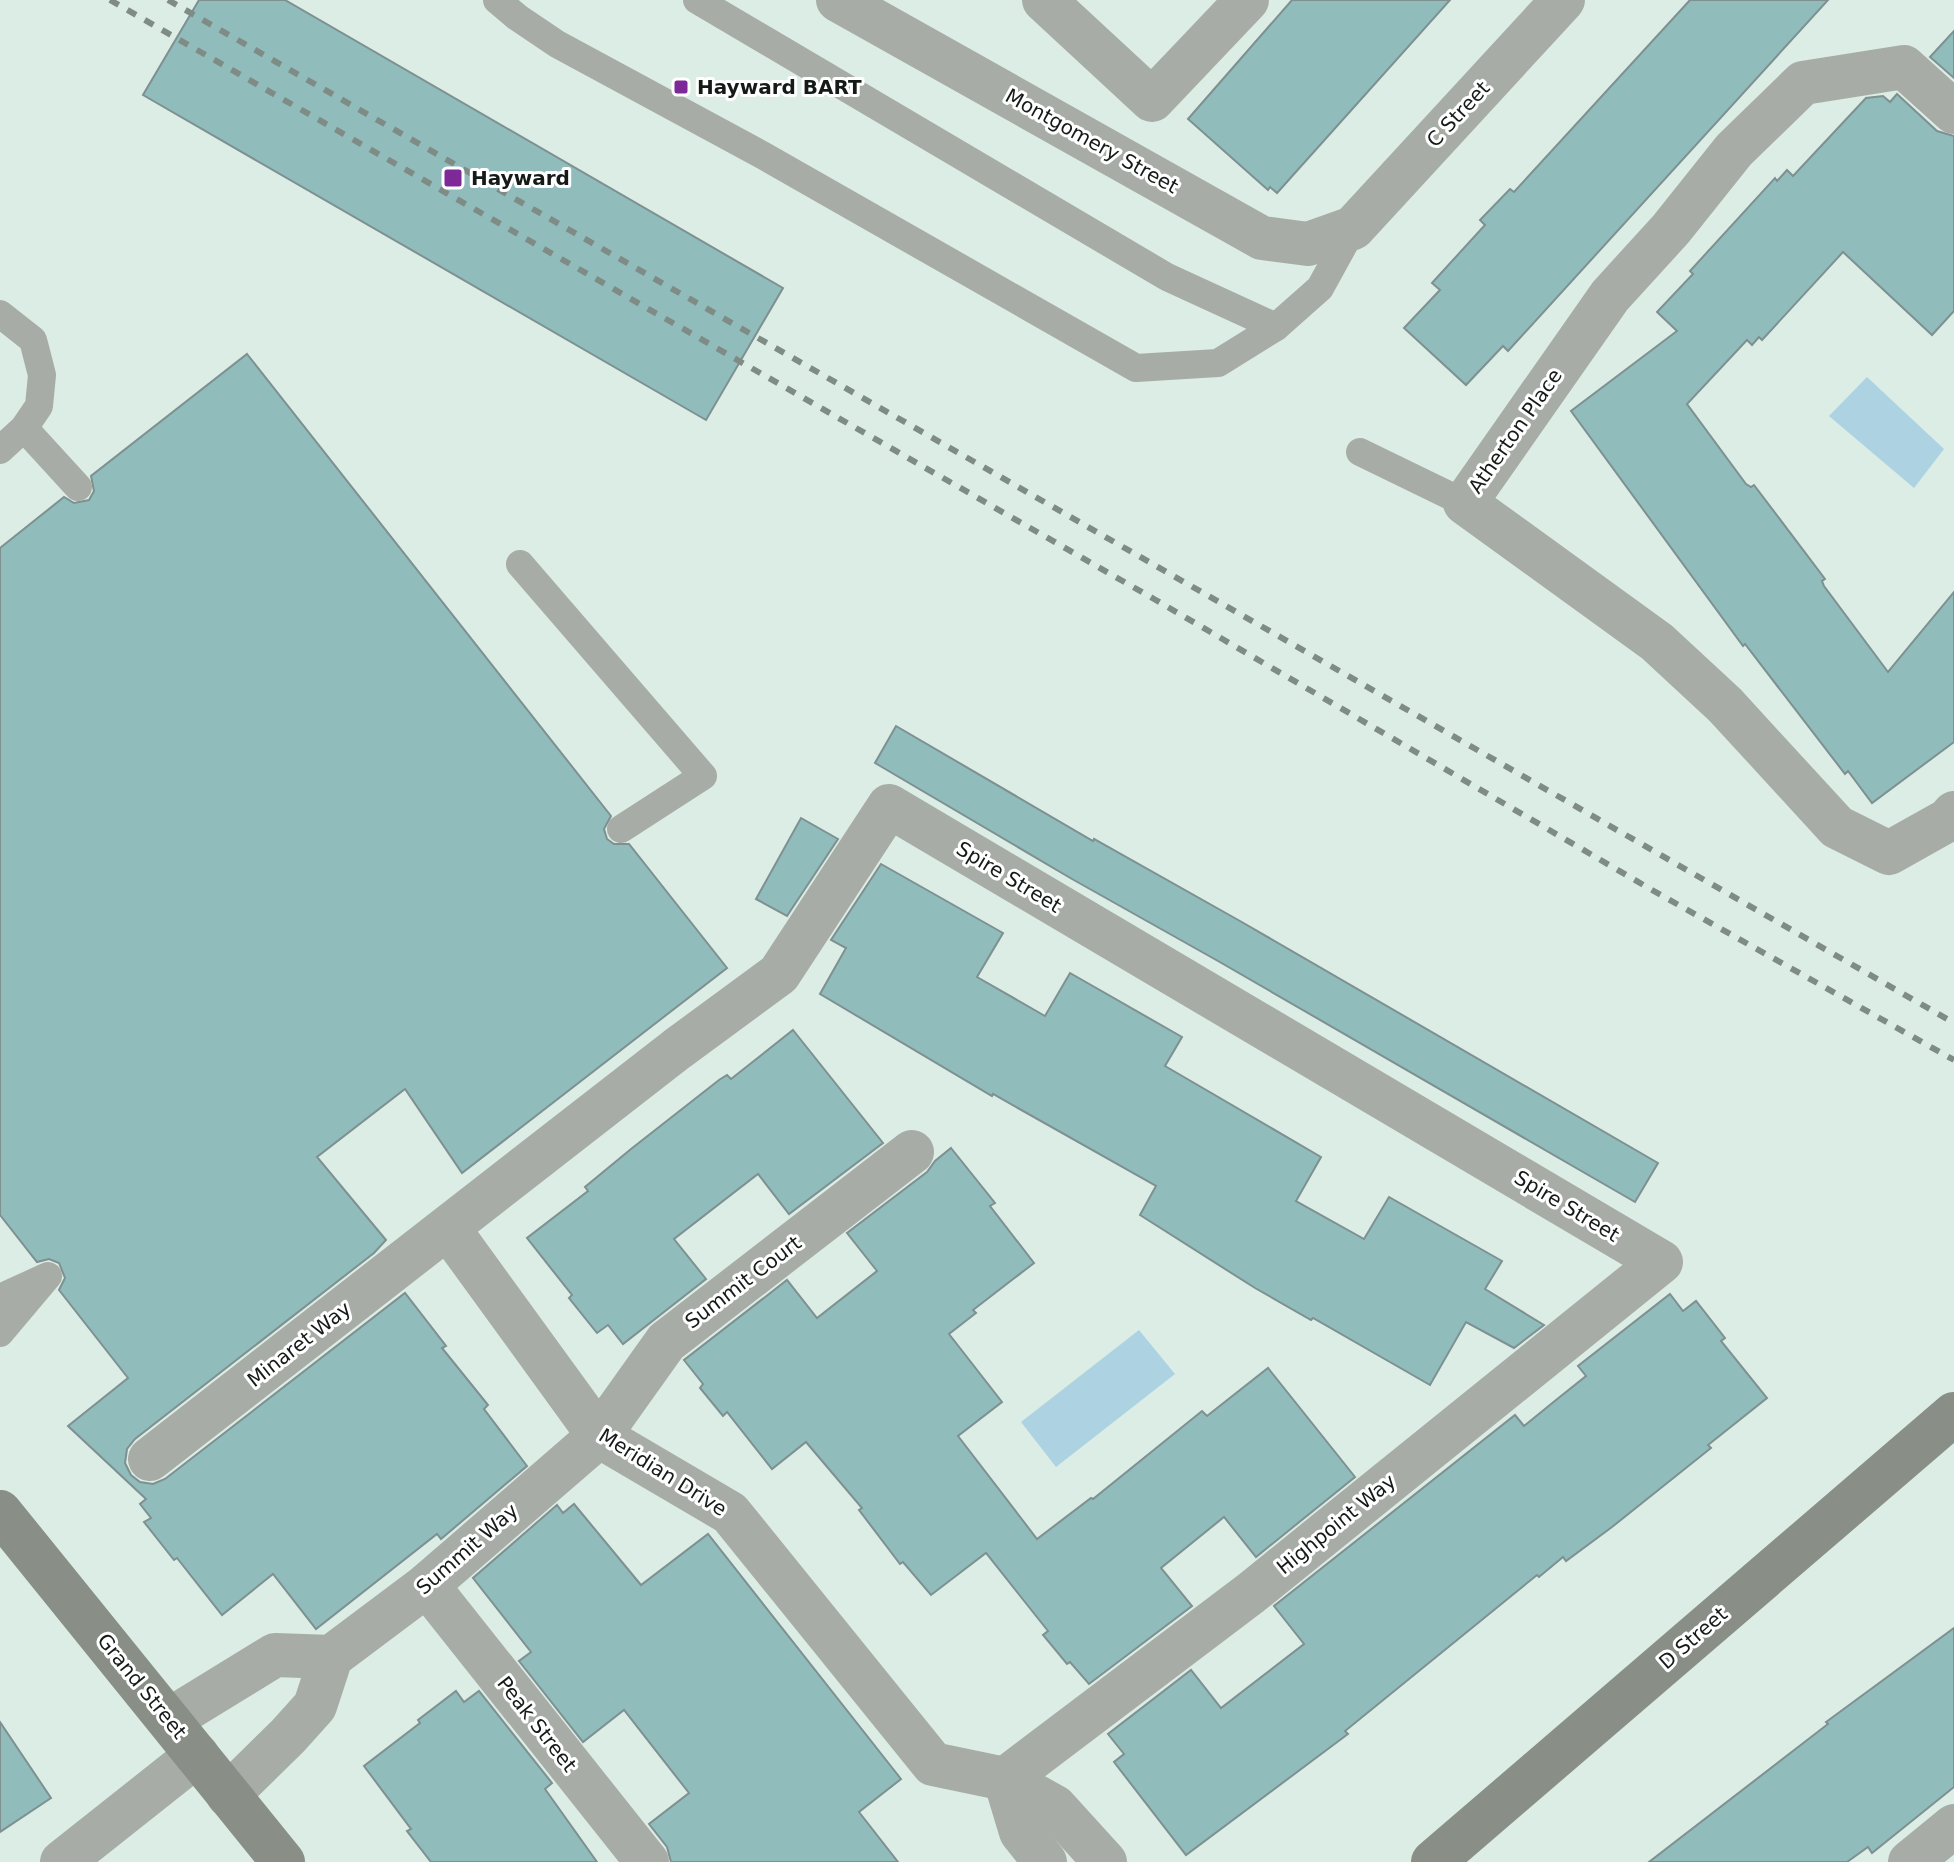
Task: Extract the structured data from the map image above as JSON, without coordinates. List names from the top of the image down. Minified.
{"streets":{"main road":["D Street","Grand Street"],"street":["C Street","Montgomery Street","Atherton Place","Spire Street","Summit Court","Minaret Way","Meridian Drive","Highpoint Way","Summit Way","Peak Street"]},"crossings":[["C Street","Montgomery Street"],["Spire Street","Minaret Way"],["Spire Street","Meridian Drive"],["Spire Street","Highpoint Way"],["Summit Court","Meridian Drive"],["Summit Court","Summit Way"],["Minaret Way","Meridian Drive"],["Meridian Drive","Highpoint Way"],["Meridian Drive","Summit Way"],["Summit Way","Peak Street"]],"places":{"transit":["Hayward BART","Hayward"]}}
